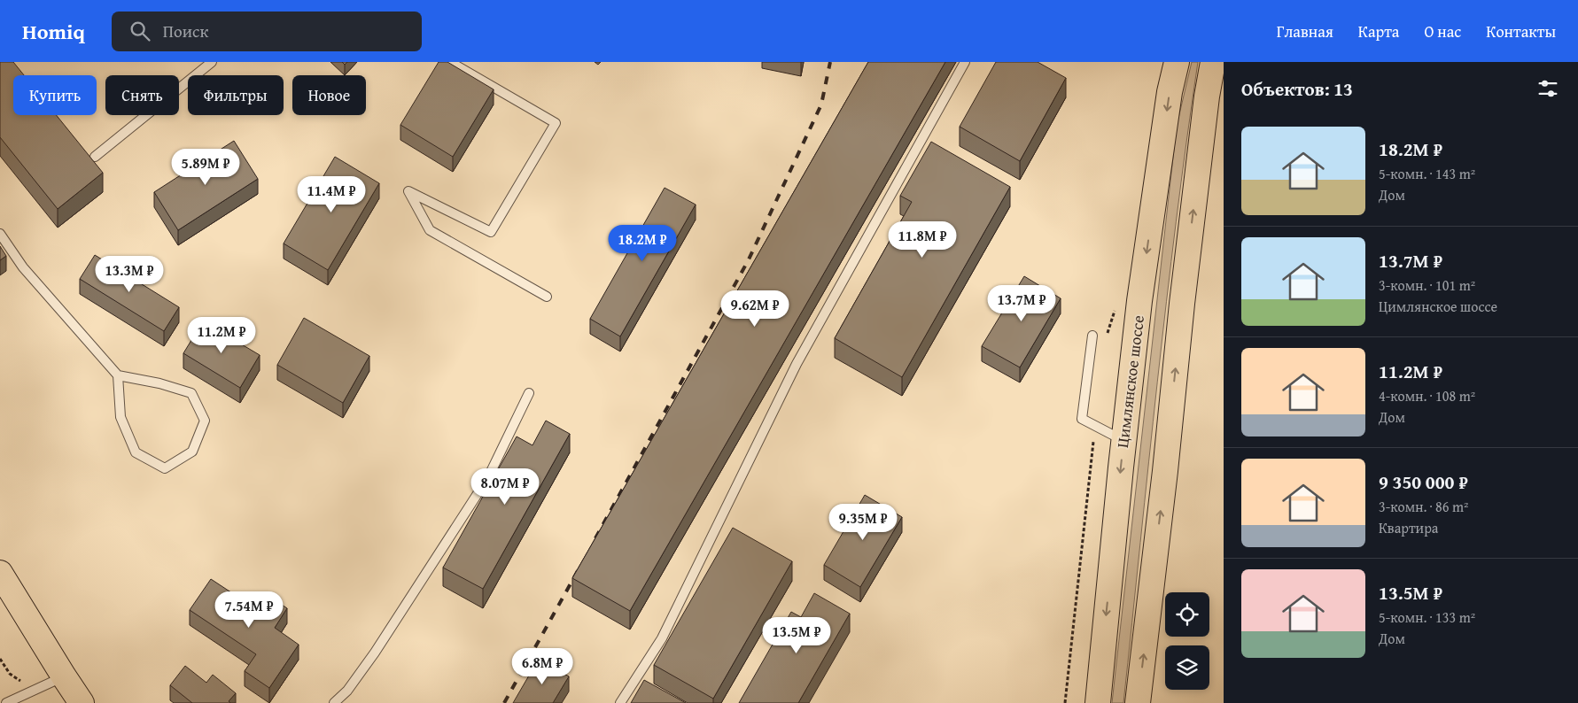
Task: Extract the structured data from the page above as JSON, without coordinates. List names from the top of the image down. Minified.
{"streets":{"main road":["Цимлянское шоссе"]},"page":{"header":"Homiq","search":"Поиск","nav":["Главная","Карта","О нас","Контакты"],"heading":"Объектов: 13","chip":["Купить","Снять","Фильтры","Новое"],"list":[{"name":"18.2M ₽","note":"5-комн. · 143 m² · Дом"},{"name":"13.7M ₽","note":"3-комн. · 101 m² · Цимлянское шоссе"},{"name":"11.2M ₽","note":"4-комн. · 108 m² · Дом"},{"name":"9 350 000 ₽","note":"3-комн. · 86 m² · Квартира"},{"name":"13.5M ₽","note":"5-комн. · 133 m² · Дом"}],"price":["5.89M ₽","11.4M ₽","11.8M ₽","18.2M ₽","13.3M ₽","13.7M ₽","9.62M ₽","11.2M ₽","8.07M ₽","9.35M ₽","7.54M ₽","13.5M ₽","6.8M ₽"]}}
